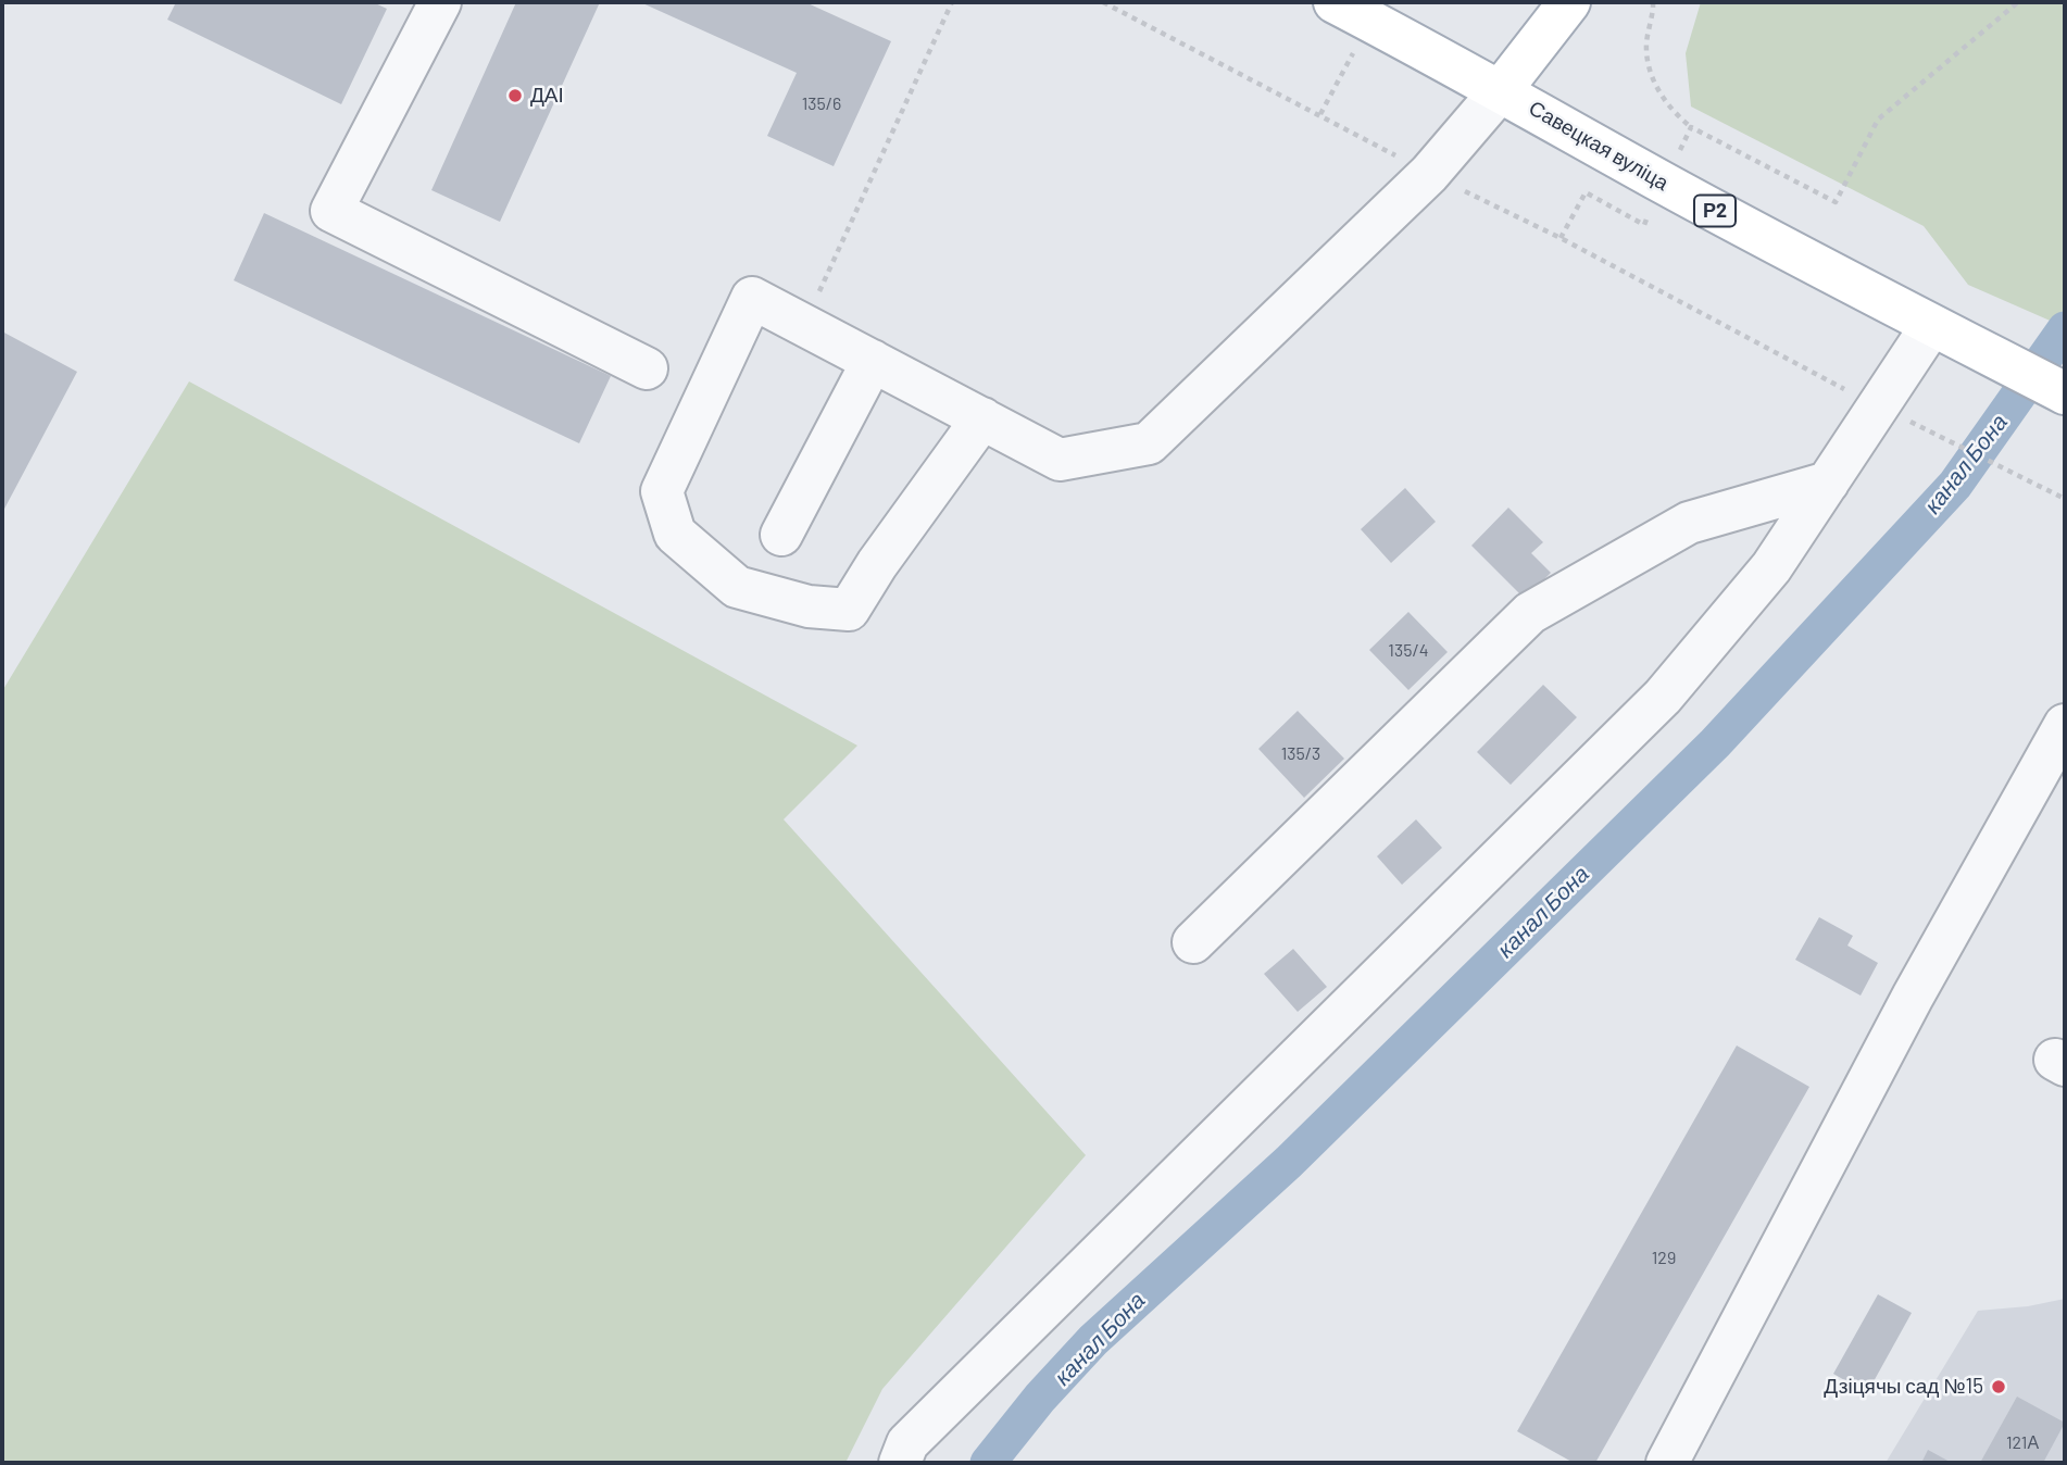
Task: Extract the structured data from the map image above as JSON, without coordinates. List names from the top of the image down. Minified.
{"streets":{"main road":["Савецкая вуліца","Р2"]},"water":["канал Бона"],"places":["ДАІ","Дзіцячы сад №15"],"house_numbers":["135/6","135/4","135/3","129","121А"]}
